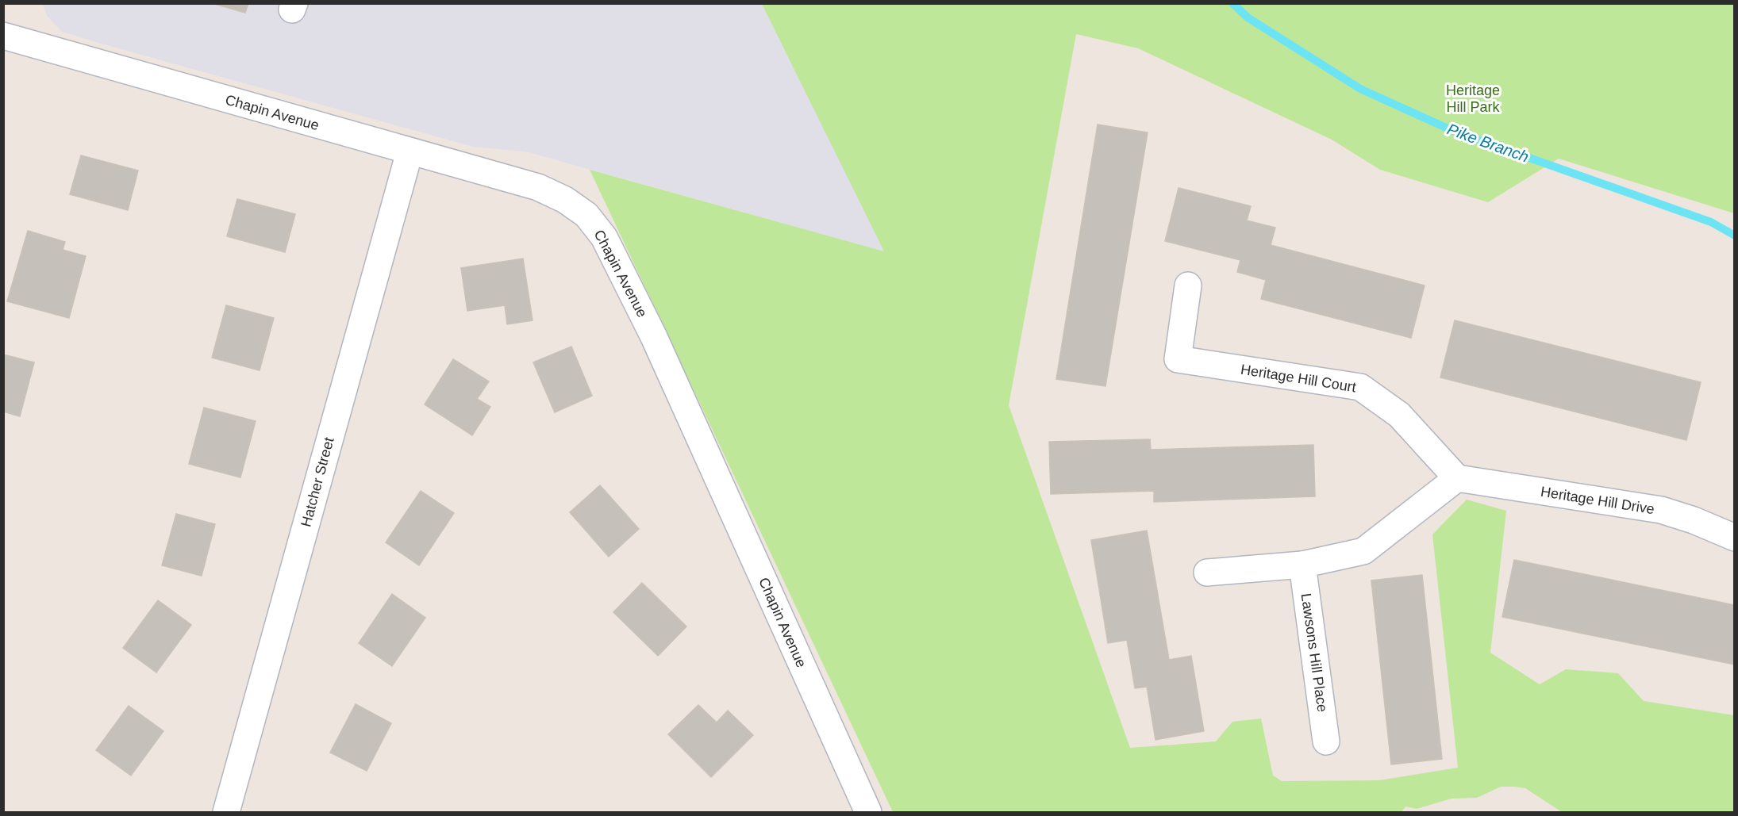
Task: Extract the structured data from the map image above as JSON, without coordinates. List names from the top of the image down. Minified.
{"streets":{"street":["Chapin Avenue","Heritage Hill Court","Hatcher Street","Heritage Hill Drive","Lawsons Hill Place"]},"crossings":[["Chapin Avenue","Hatcher Street"],["Heritage Hill Court","Heritage Hill Drive"]],"water":["Pike Branch"],"parks":["Heritage Hill Park"]}
